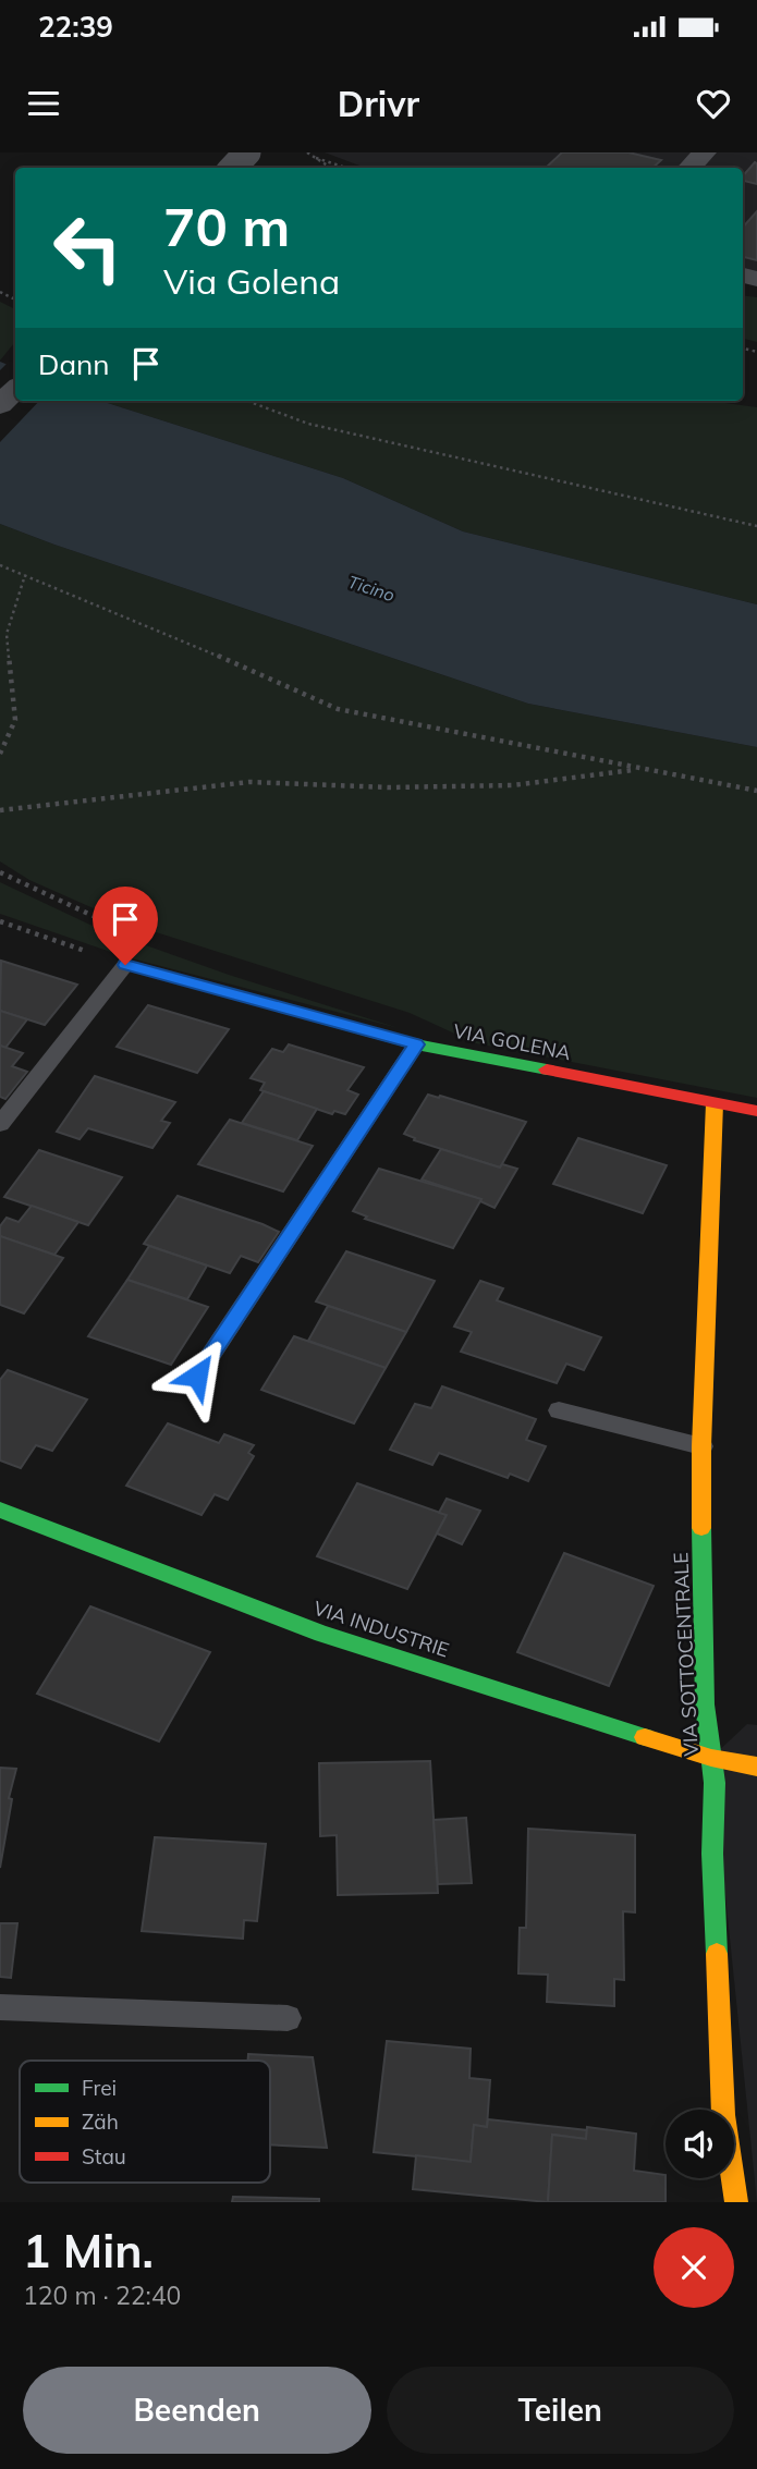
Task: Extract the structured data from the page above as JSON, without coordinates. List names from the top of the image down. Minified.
{"streets":{"street":["VIA GOLENA","VIA INDUSTRIE","VIA SOTTOCENTRALE"]},"crossings":[["VIA GOLENA","VIA SOTTOCENTRALE"],["VIA INDUSTRIE","VIA SOTTOCENTRALE"]],"water":["Ticino"],"legend":["Frei","Zäh","Stau"],"page":{"status":"22:39","header":"Drivr","turn":["70 m","Via Golena"],"then":"Dann","heading":["1 Min.","120 m · 22:40"],"buttons":["Beenden","Teilen"]}}
